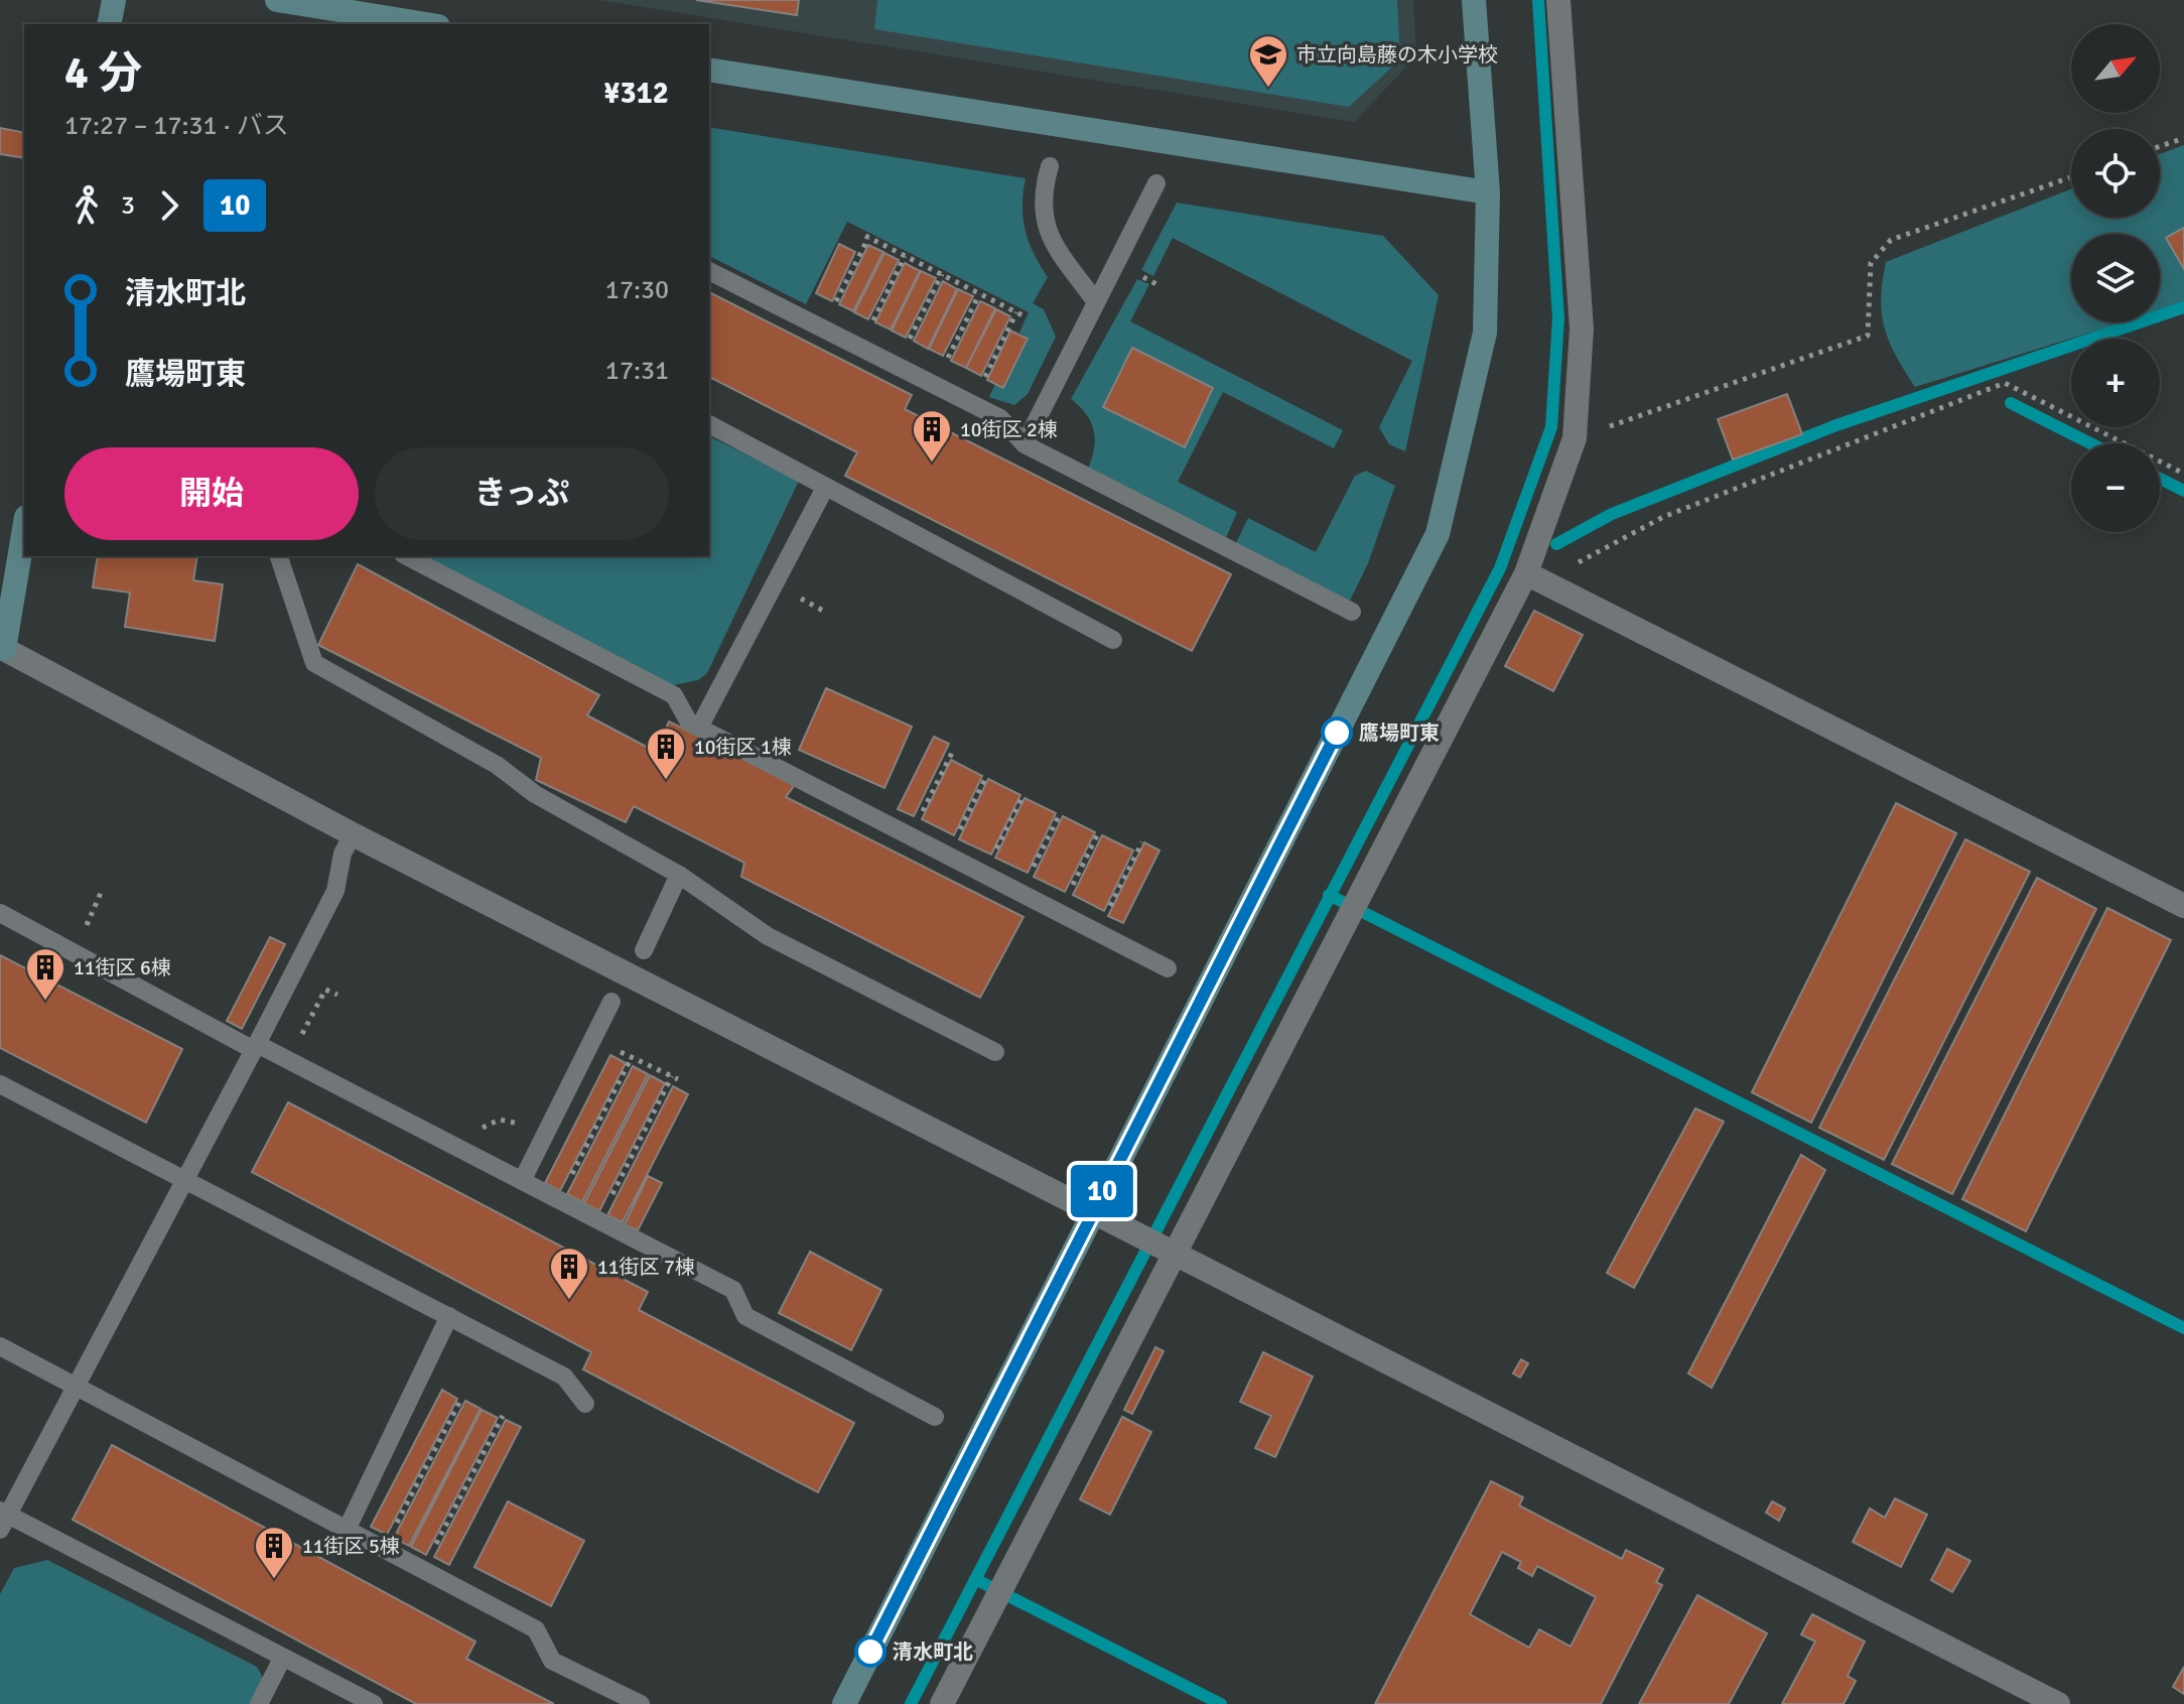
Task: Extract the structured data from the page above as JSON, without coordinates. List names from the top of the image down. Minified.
{"places":{"school or university":["市立向島藤の木小学校"],"building":["10街区 2棟","10街区 1棟","11街区 6棟","11街区 7棟","11街区 5棟"],"other":["鷹場町東","清水町北"]},"lines":["bus line 10"],"north":"top right","page":{"on_map":"10","map_buttons":["+","−"],"heading":["4 分","17:27 – 17:31 · バス","¥312"],"legs":["3","10"],"list":[{"name":"清水町北","value":"17:30"},{"name":"鷹場町東","value":"17:31"}],"buttons":["開始","きっぷ"]}}
